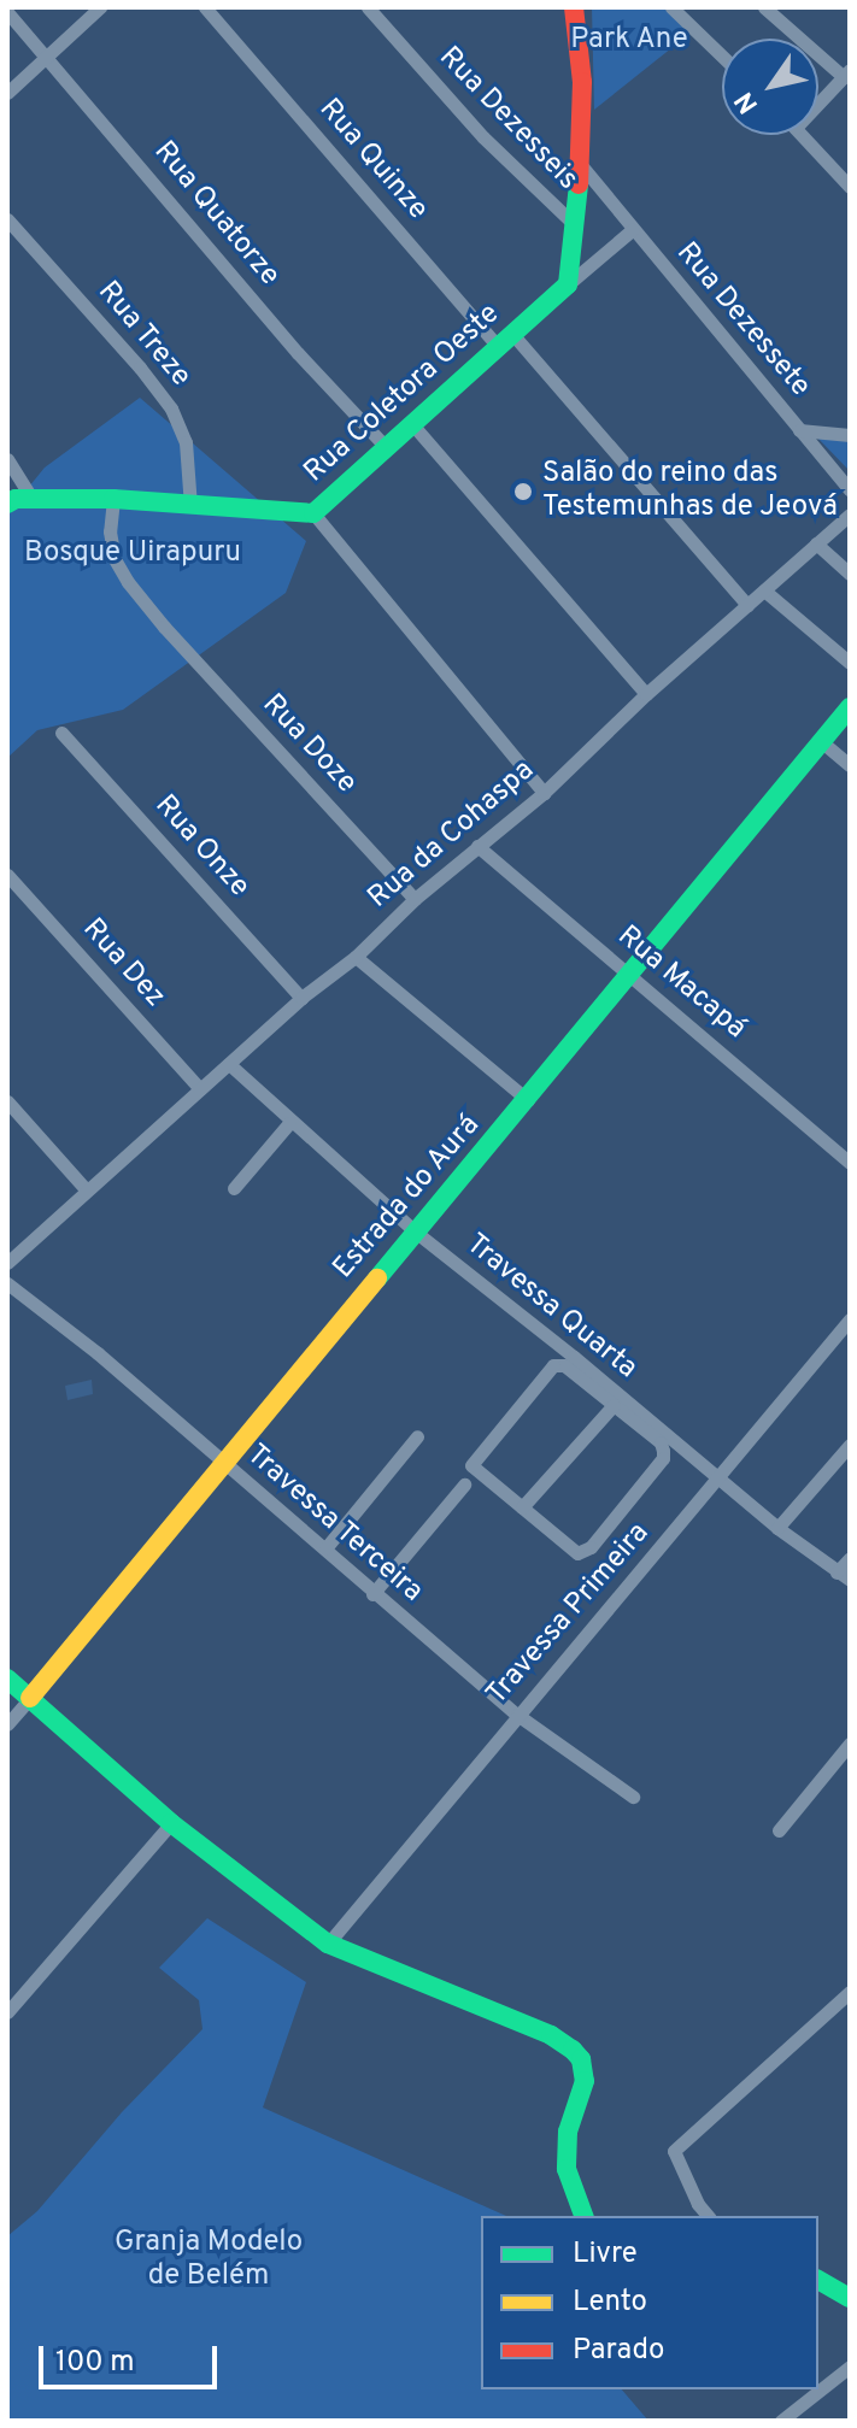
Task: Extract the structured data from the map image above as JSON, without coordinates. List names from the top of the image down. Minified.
{"streets":{"street":["Rua Dezesseis","Rua Quinze","Rua Quatorze","Rua Dezessete","Rua Treze","Rua Coletora Oeste","Rua Doze","Rua da Cohaspa","Rua Onze","Rua Dez","Rua Macapá","Estrada do Aurá","Travessa Quarta","Travessa Terceira","Travessa Primeira"]},"crossings":[["Rua Quinze","Rua Coletora Oeste"],["Rua Quinze","Rua da Cohaspa"],["Rua Quatorze","Rua Coletora Oeste"],["Rua Dezessete","Rua Coletora Oeste"],["Rua Treze","Rua Coletora Oeste"],["Rua Coletora Oeste","Rua Doze"],["Rua Doze","Rua da Cohaspa"],["Rua da Cohaspa","Rua Onze"],["Rua da Cohaspa","Rua Dez"],["Rua da Cohaspa","Rua Macapá"],["Rua da Cohaspa","Travessa Quarta"],["Rua Macapá","Estrada do Aurá"],["Estrada do Aurá","Travessa Quarta"],["Estrada do Aurá","Travessa Terceira"],["Travessa Quarta","Travessa Primeira"],["Travessa Terceira","Travessa Primeira"]],"parks":["Park Ane","Bosque Uirapuru","Granja Modelo de Belém"],"places":["Salão do reino das Testemunhas de Jeová"],"legend":["Livre","Lento","Parado"],"scale_bar":"100 m","north":"bottom left"}
